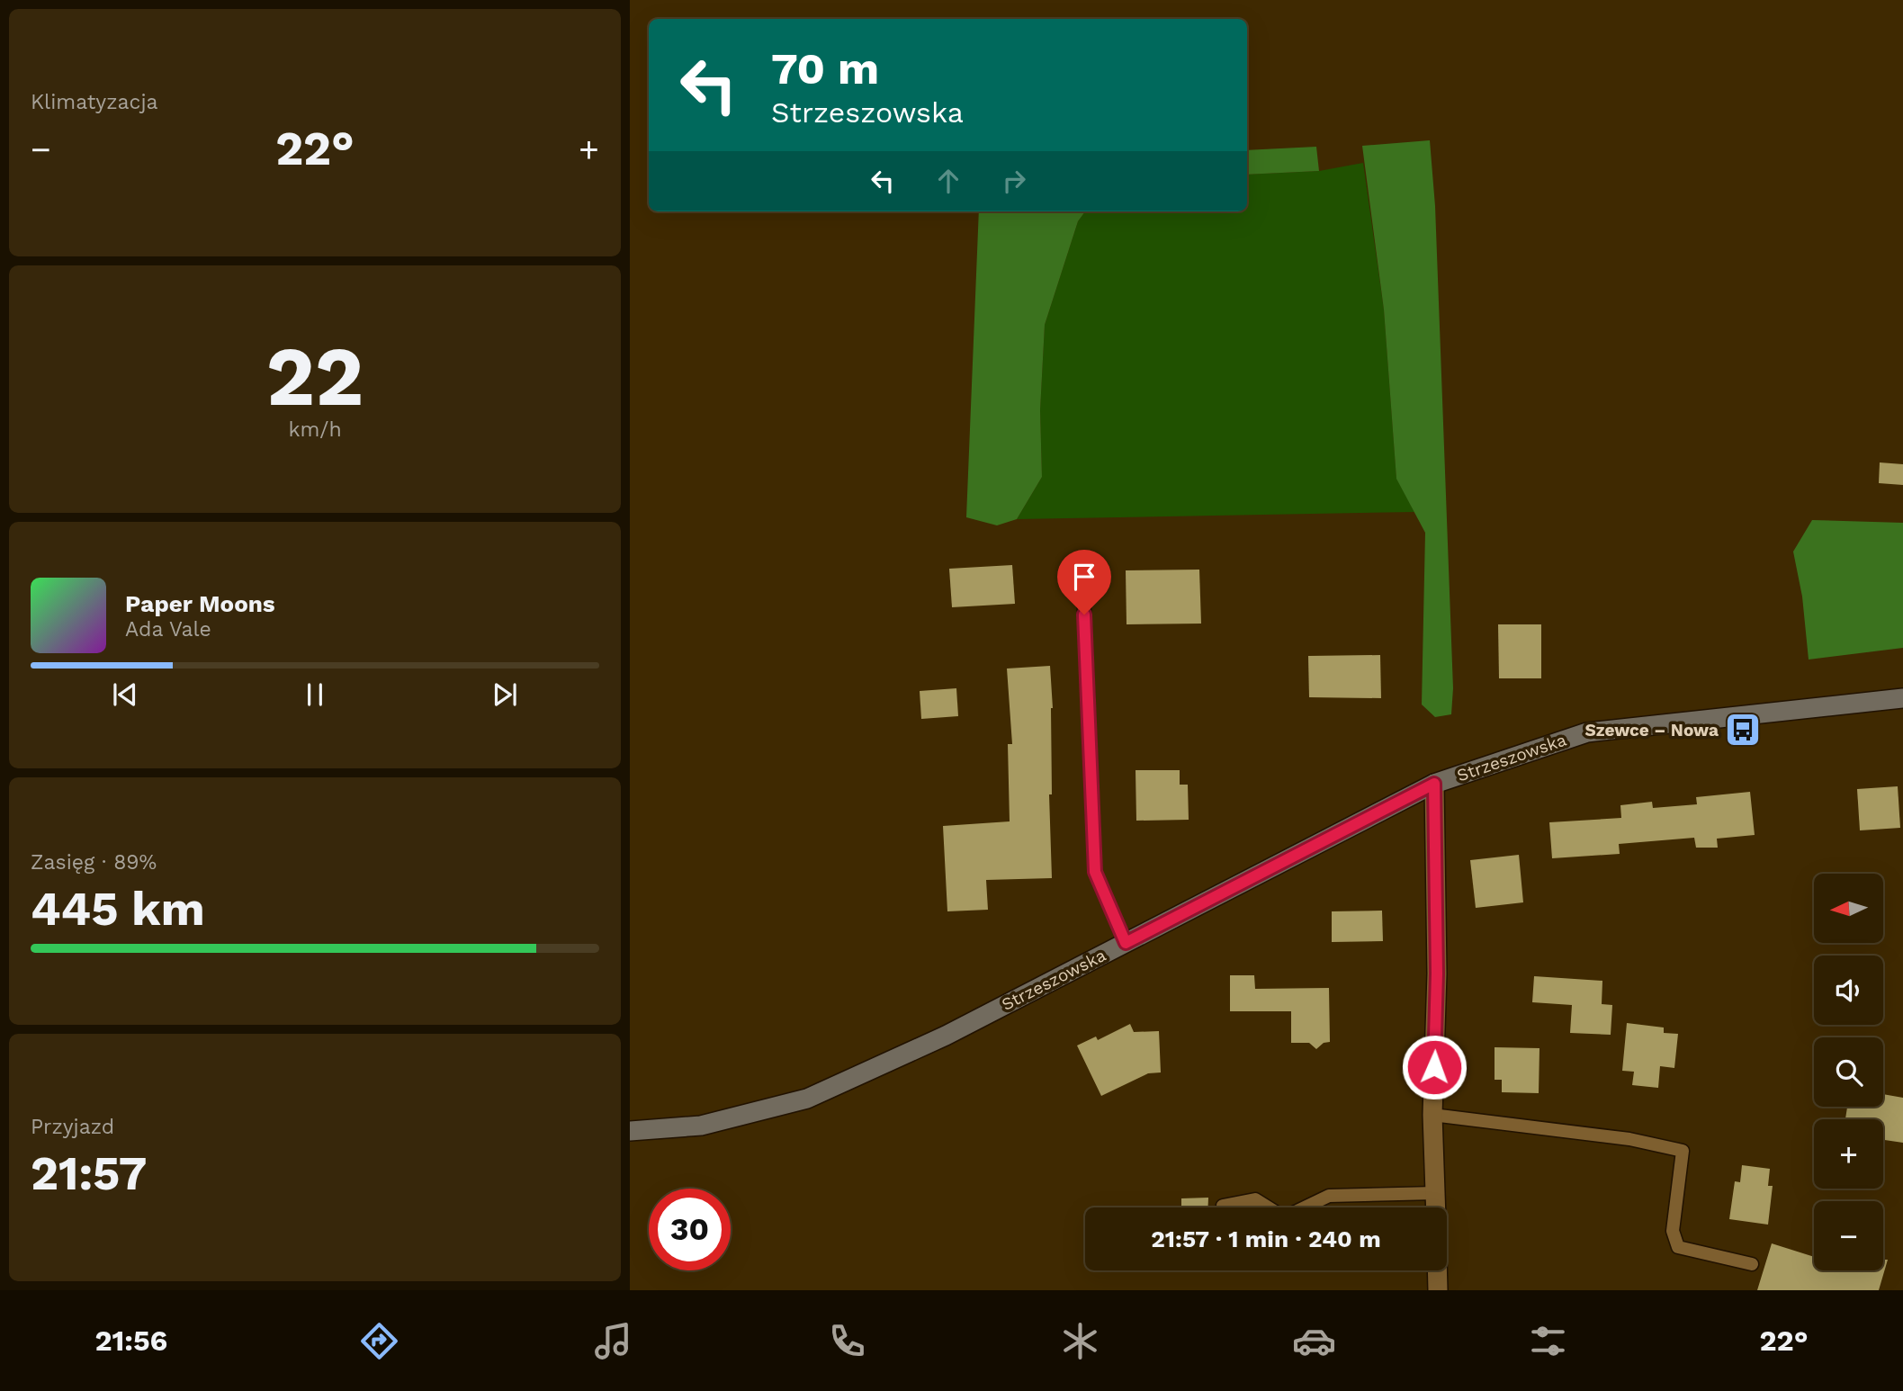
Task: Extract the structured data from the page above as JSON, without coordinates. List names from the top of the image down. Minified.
{"streets":{"street":["Strzeszowska"]},"places":{"bus stop":["Szewce – Nowa"]},"north":"left","page":{"tile":["Klimatyzacja",["22","km/h"],["Zasięg · 89%","445 km"],["Przyjazd","21:57"]],"turn":["70 m","Strzeszowska"],"heat":["−","22°","+"],"song":["Paper Moons","Ada Vale"],"map_buttons":["+","−"],"limit":"30","trip":"21:57 · 1 min · 240 m","tabs":["21:56","22°"]}}
